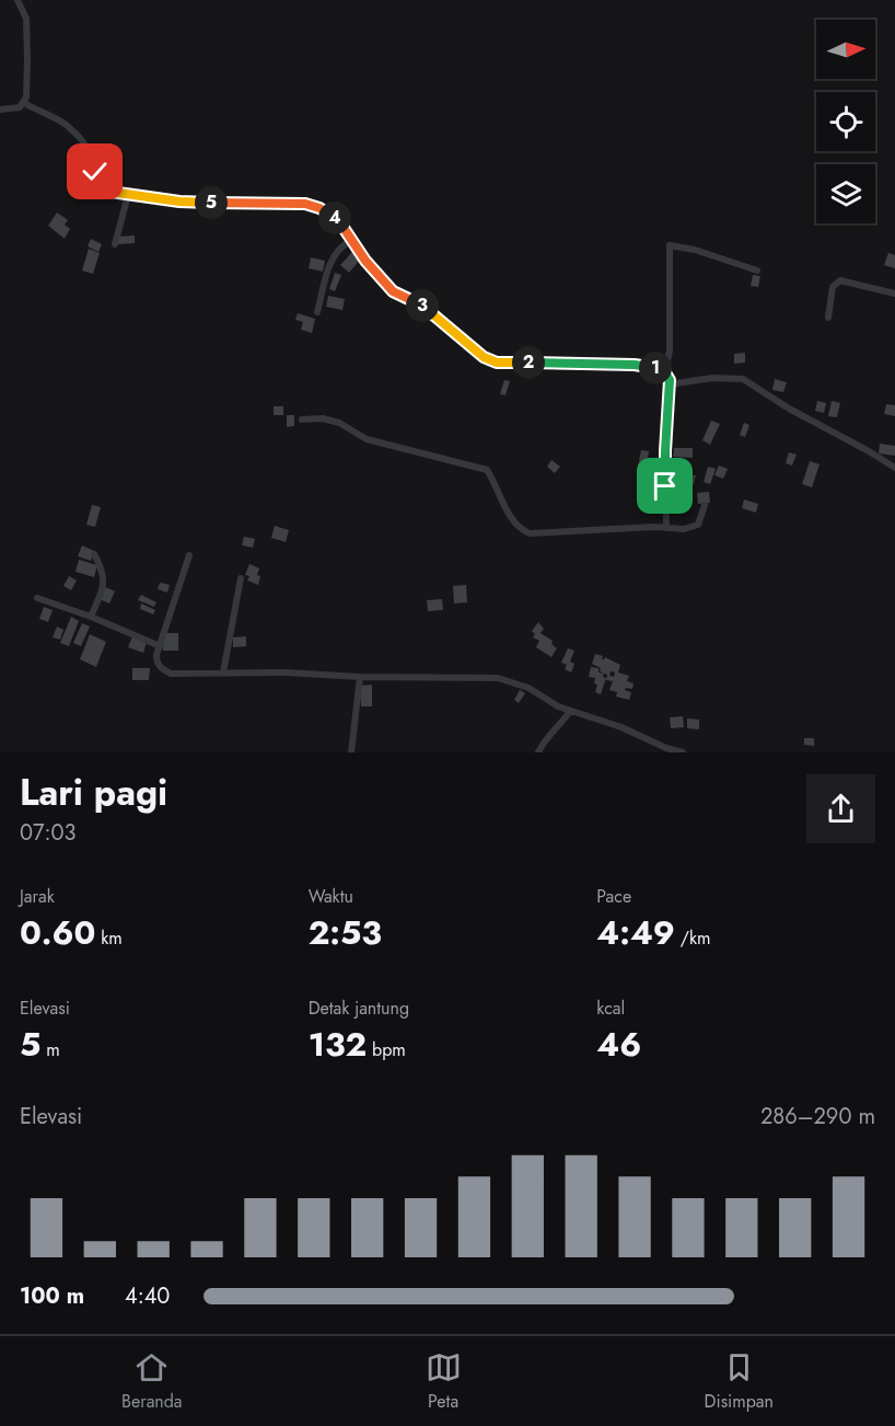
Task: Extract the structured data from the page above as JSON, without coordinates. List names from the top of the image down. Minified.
{"north":"right","page":{"pins":["5","4","3","2","1"],"heading":["Lari pagi","07:03"],"stats":[["Jarak","0.60 km"],["Waktu","2:53"],["Pace","4:49 /km"],["Elevasi","5 m"],["Detak jantung","132 bpm"],["kcal","46"]],"chart":["Elevasi","286–290 m"],"list":[{"name":"100 m","note":"4:40"}],"tabs":["Beranda","Peta","Disimpan"]}}
